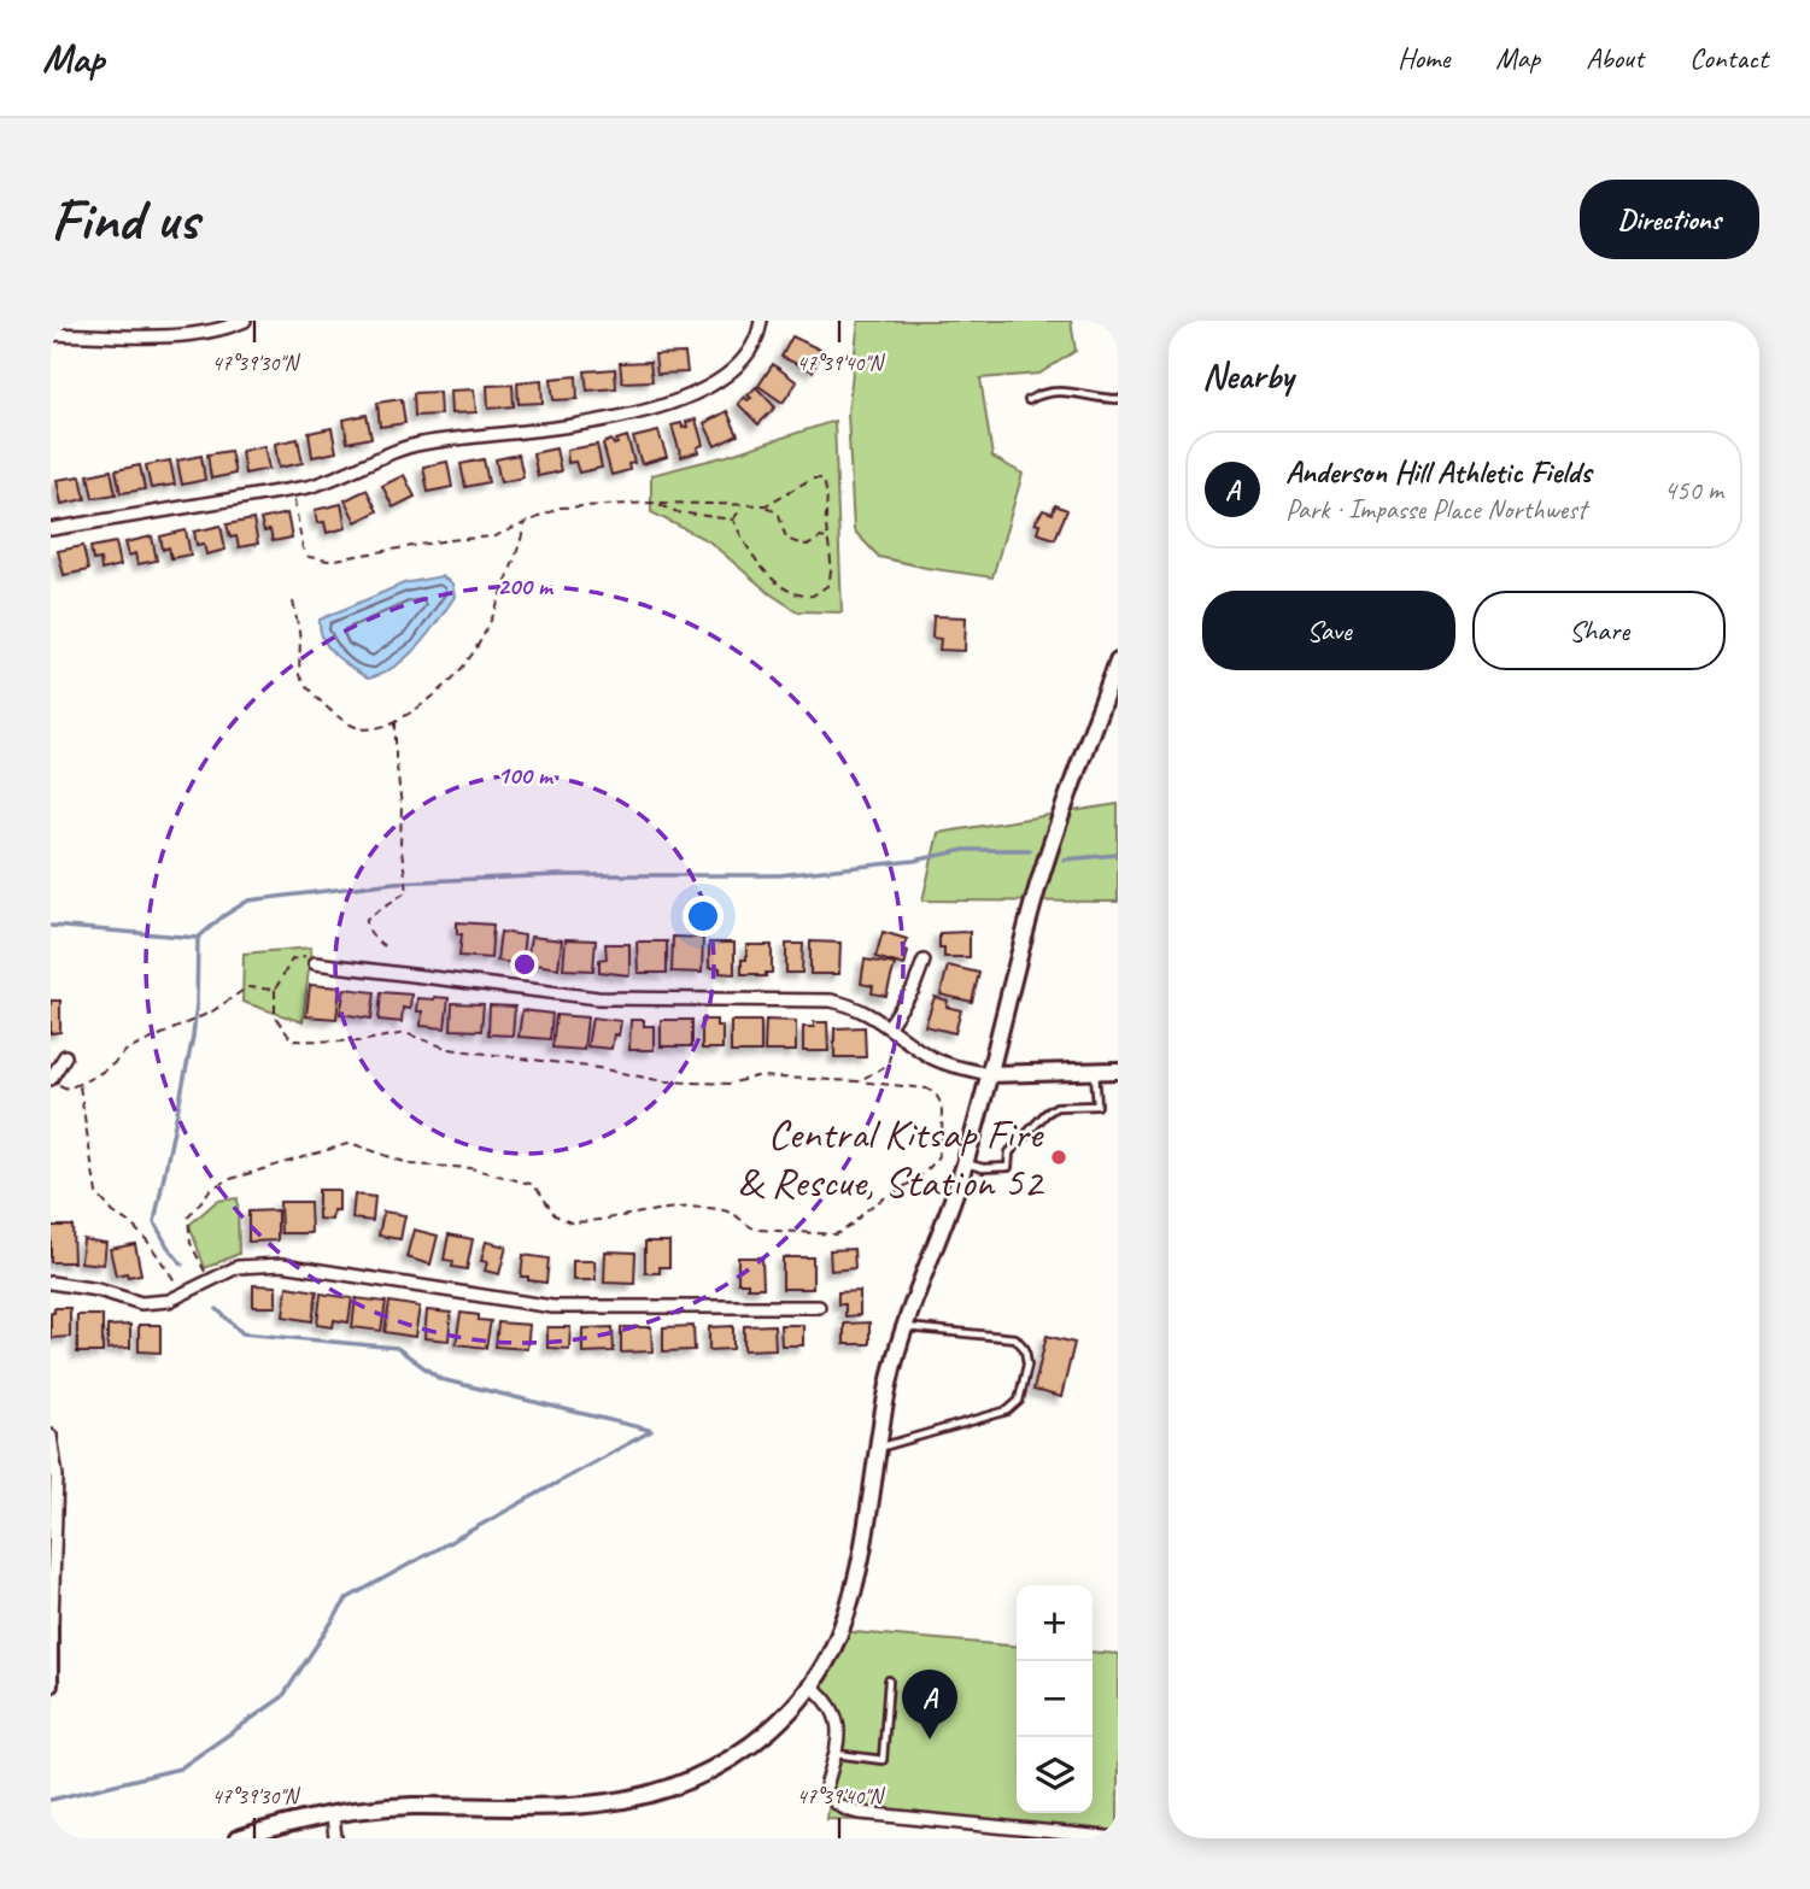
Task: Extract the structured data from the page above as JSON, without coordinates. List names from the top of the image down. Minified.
{"places":["Central Kitsap Fire & Rescue, Station 52"],"page":{"header":"Map","nav":["Home","Map","About","Contact"],"buttons":["Directions",["Save","Share"]],"title":"Find us","heading":"Nearby","list":[{"mark":"A","name":"Anderson Hill Athletic Fields","note":"Park · Impasse Place Northwest","value":"450 m"}],"map_buttons":["+","−"],"pins":"A"},"coordinates":["47°39'30\"N","47°39'40\"N"],"rings":["200 m","100 m"]}
